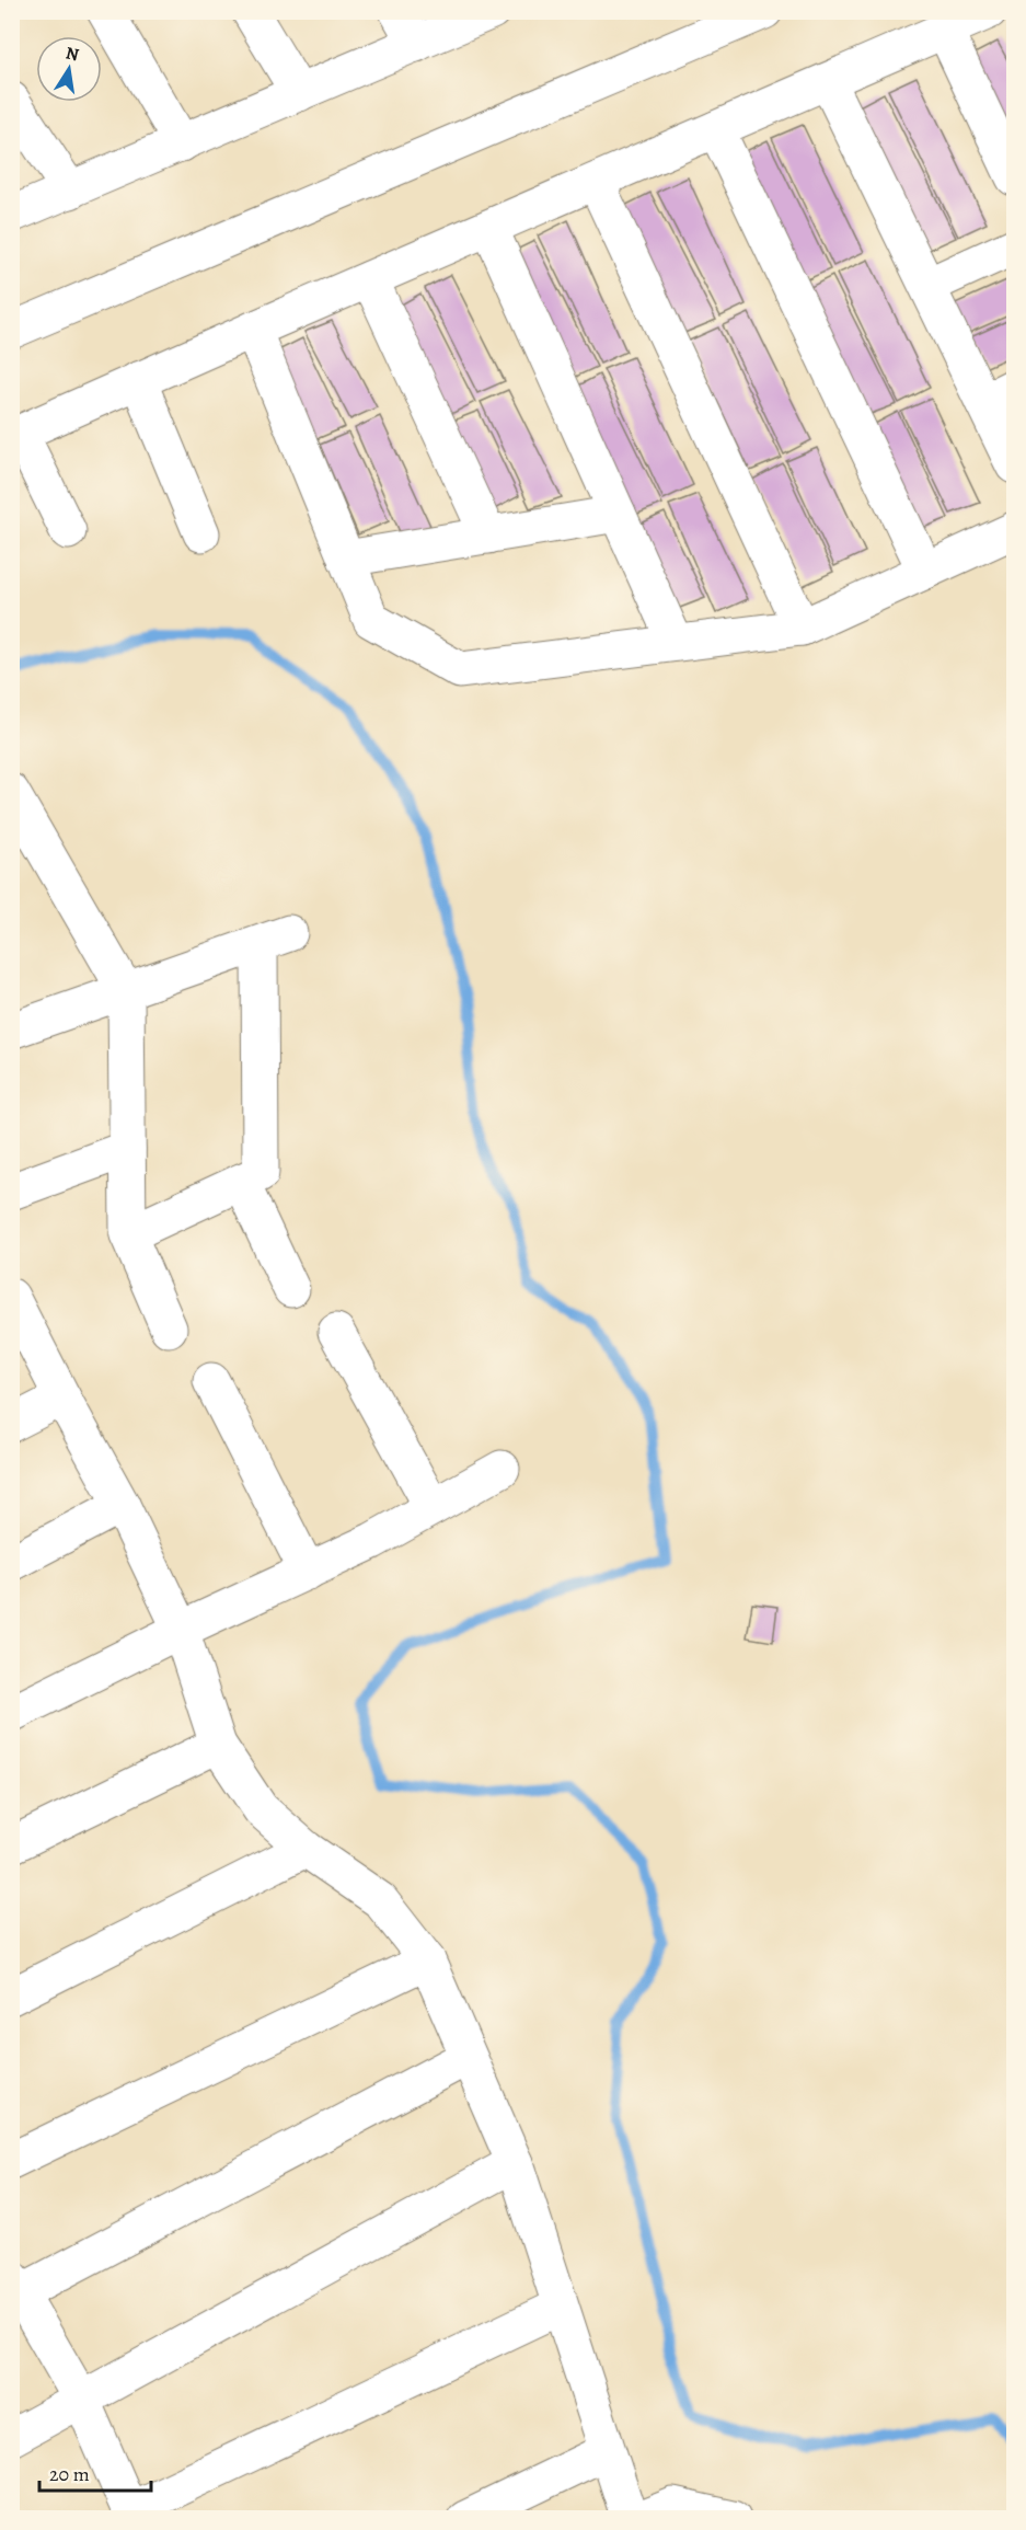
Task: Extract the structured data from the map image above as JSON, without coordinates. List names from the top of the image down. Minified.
{"scale_bar":"20 m","north":"top"}
